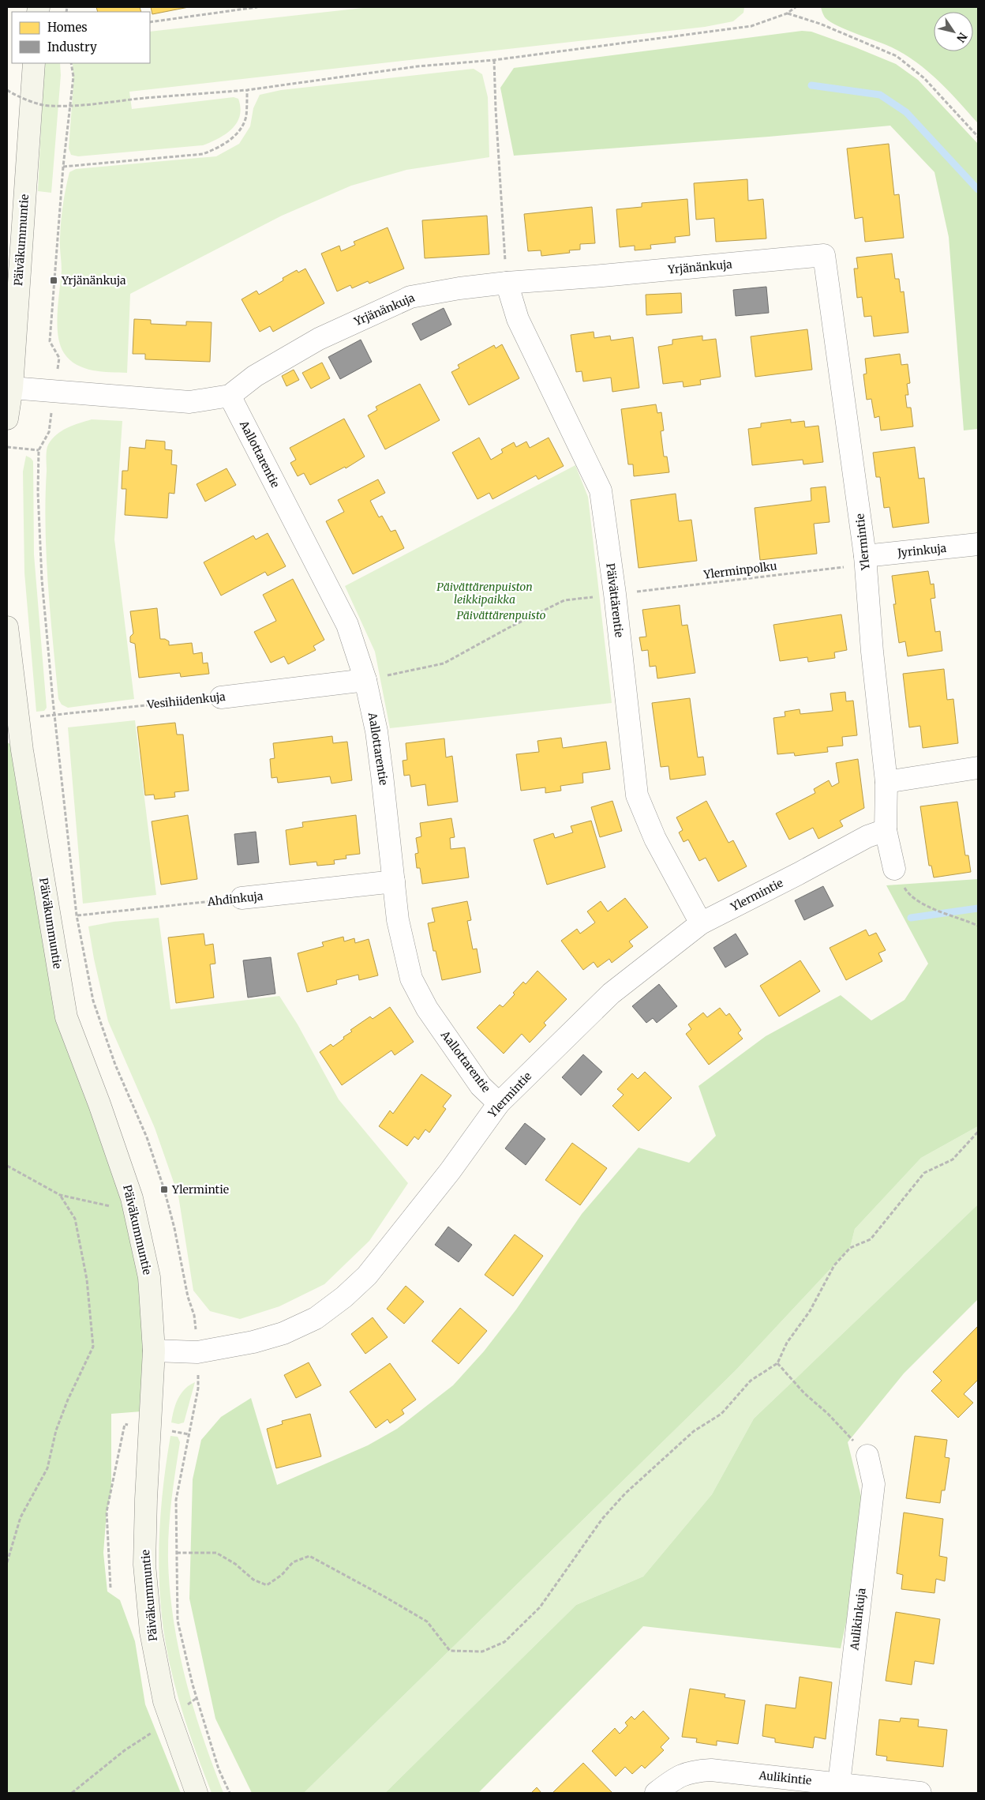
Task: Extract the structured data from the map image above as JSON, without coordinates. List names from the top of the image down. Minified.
{"streets":{"street":["Päiväkummuntie","Yrjänänkuja","Aallottarentie","Ylermintie","Jyrinkuja","Päivättärentie","Vesihiidenkuja","Ahdinkuja","Aulikinkuja","Aulikintie"],"path":["Ylerminpolku"]},"crossings":[["Päiväkummuntie","Ylermintie"],["Päiväkummuntie","Vesihiidenkuja"],["Yrjänänkuja","Aallottarentie"],["Yrjänänkuja","Ylermintie"],["Yrjänänkuja","Päivättärentie"],["Aallottarentie","Ylermintie"],["Aallottarentie","Ylerminpolku"],["Aallottarentie","Vesihiidenkuja"],["Aallottarentie","Ahdinkuja"],["Ylermintie","Jyrinkuja"],["Ylermintie","Ylerminpolku"],["Ylermintie","Päivättärentie"],["Jyrinkuja","Ylerminpolku"],["Ylerminpolku","Päivättärentie"],["Ylerminpolku","Vesihiidenkuja"],["Aulikinkuja","Aulikintie"]],"parks":["Päivättärenpuiston leikkipaikka","Päivättärenpuisto"],"places":{"transit":["Yrjänänkuja","Ylermintie"]},"legend":["Homes","Industry"],"north":"bottom right"}
